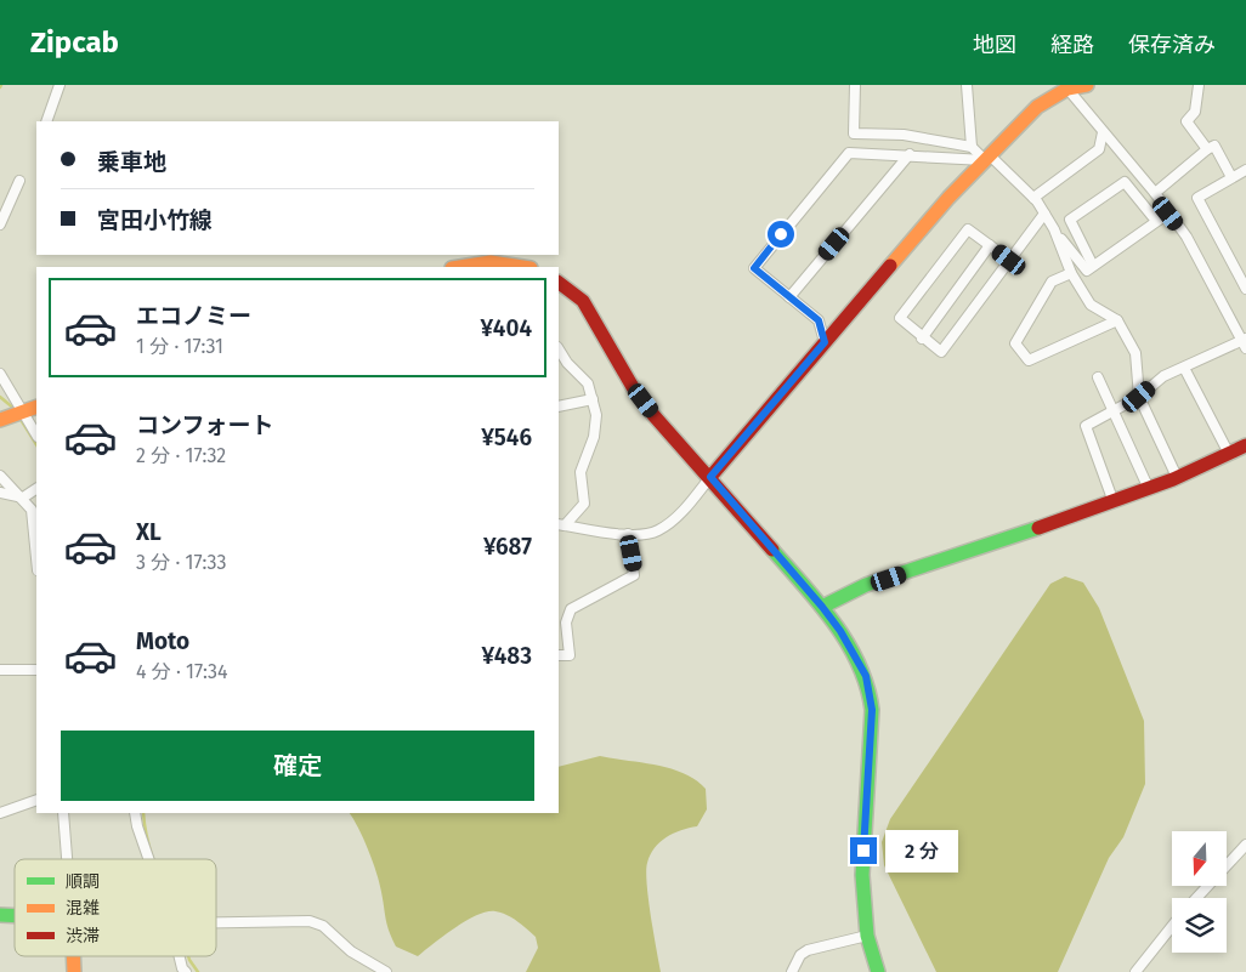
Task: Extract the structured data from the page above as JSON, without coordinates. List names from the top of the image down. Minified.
{"legend":["順調","混雑","渋滞"],"north":"bottom","page":{"header":"Zipcab","nav":["地図","経路","保存済み"],"banner":["乗車地","宮田小竹線"],"list":[{"name":"エコノミー","note":"1 分 · 17:31","value":"¥404"},{"name":"コンフォート","note":"2 分 · 17:32","value":"¥546"},{"name":"XL","note":"3 分 · 17:33","value":"¥687"},{"name":"Moto","note":"4 分 · 17:34","value":"¥483"}],"buttons":"確定","bubble":"2 分"}}
